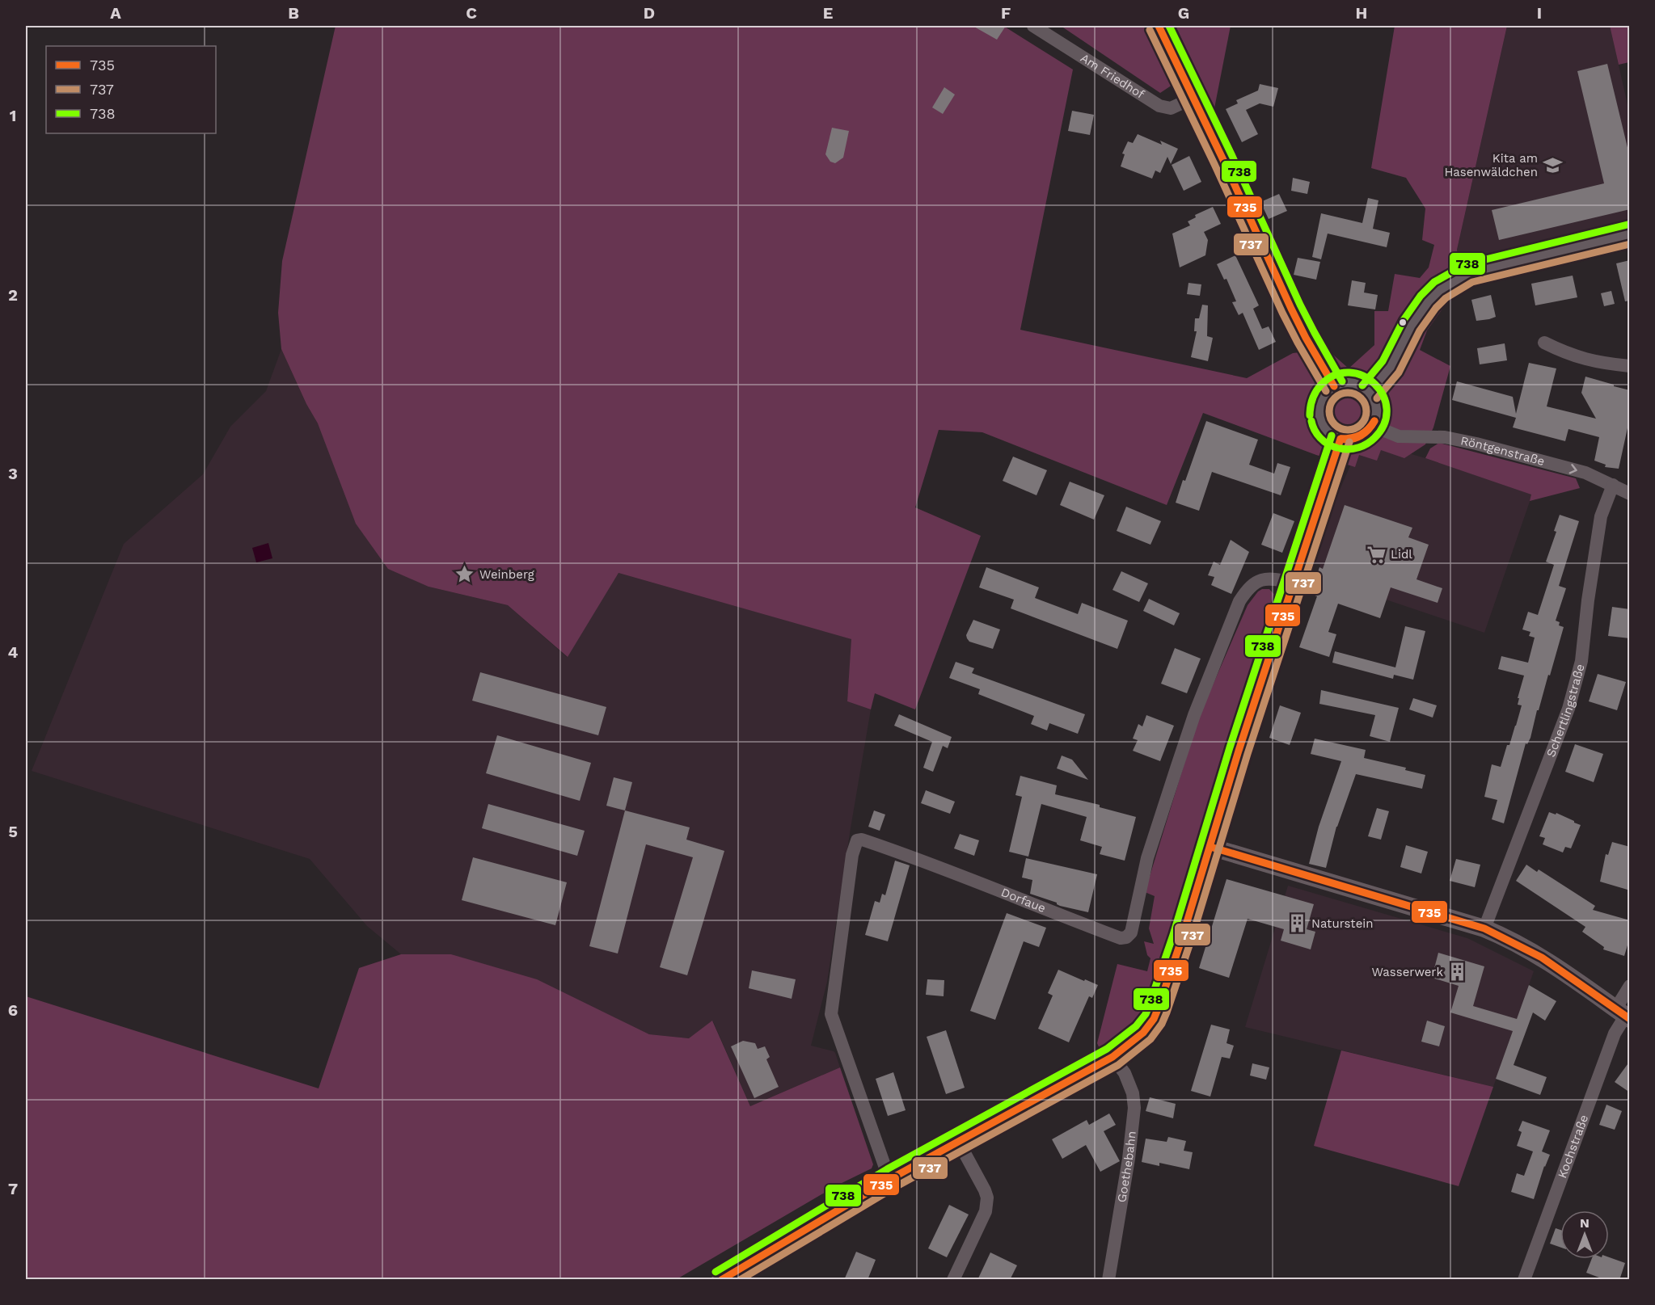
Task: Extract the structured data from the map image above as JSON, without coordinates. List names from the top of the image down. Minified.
{"streets":{"street":["Am Friedhof","Röntgenstraße","Schertlingstraße","Dorfaue","Kochstraße","Goethebahn"]},"crossings":[["Röntgenstraße","Schertlingstraße"]],"places":{"school or university":["Kita am Hasenwäldchen"],"supermarket":["Lidl"],"place":["Weinberg"],"building":["Naturstein","Wasserwerk"]},"lines":["transit line 735","transit line 738","transit line 737"],"legend":["735","737","738"],"north":"top","grid":{"columns":["A","B","C","D","E","F","G","H","I"],"rows":["1","2","3","4","5","6","7"]}}
